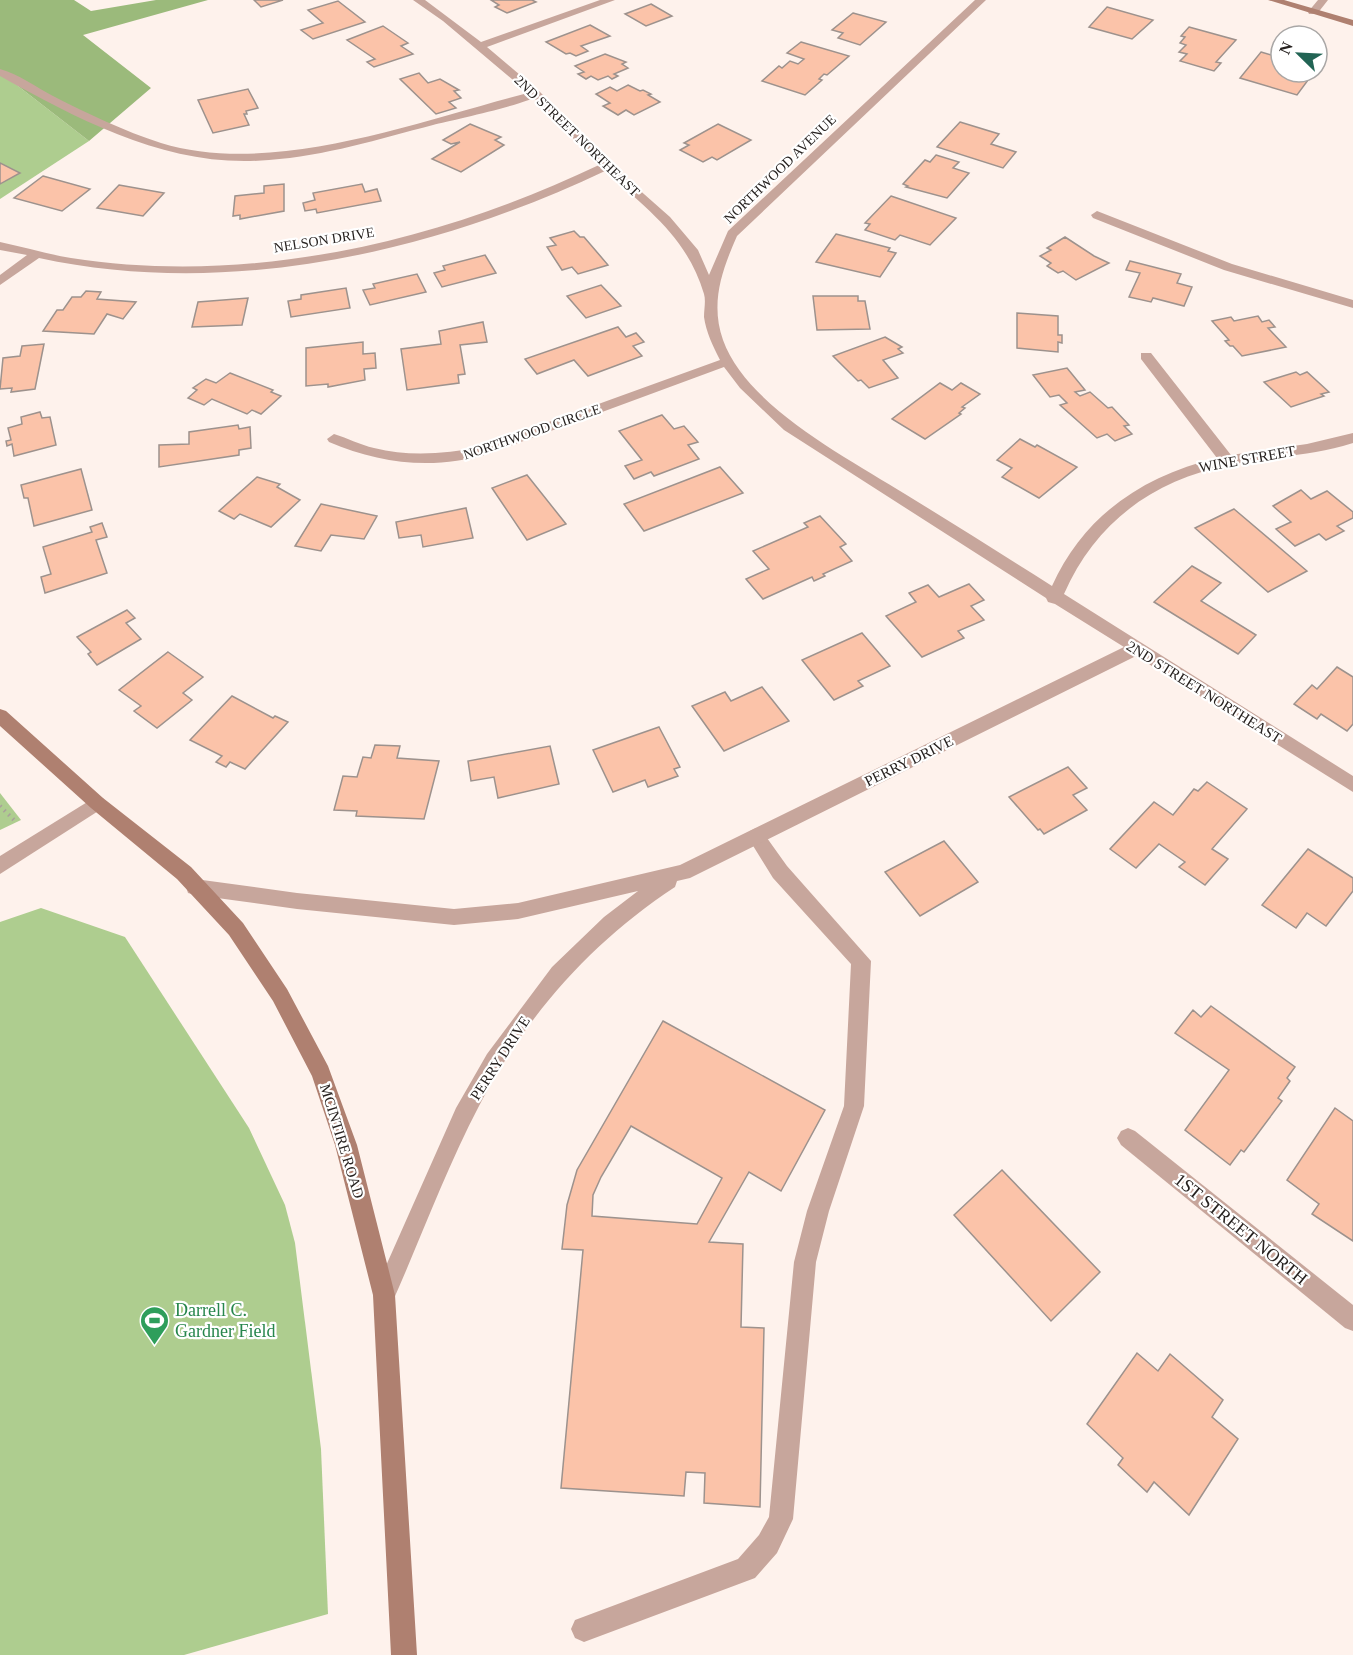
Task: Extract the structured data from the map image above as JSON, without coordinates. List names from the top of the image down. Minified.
{"streets":{"main road":["MCINTIRE ROAD"],"street":["2ND STREET NORTHEAST","NORTHWOOD AVENUE","NELSON DRIVE","NORTHWOOD CIRCLE","WINE STREET","PERRY DRIVE","1ST STREET NORTH"]},"crossings":[["2ND STREET NORTHEAST","NORTHWOOD AVENUE"],["2ND STREET NORTHEAST","NELSON DRIVE"],["2ND STREET NORTHEAST","WINE STREET"],["2ND STREET NORTHEAST","PERRY DRIVE"],["NORTHWOOD AVENUE","NORTHWOOD CIRCLE"],["NORTHWOOD AVENUE","WINE STREET"],["PERRY DRIVE","MCINTIRE ROAD"]],"places":{"sports":["Darrell C. Gardner Field"]},"north":"top left"}
